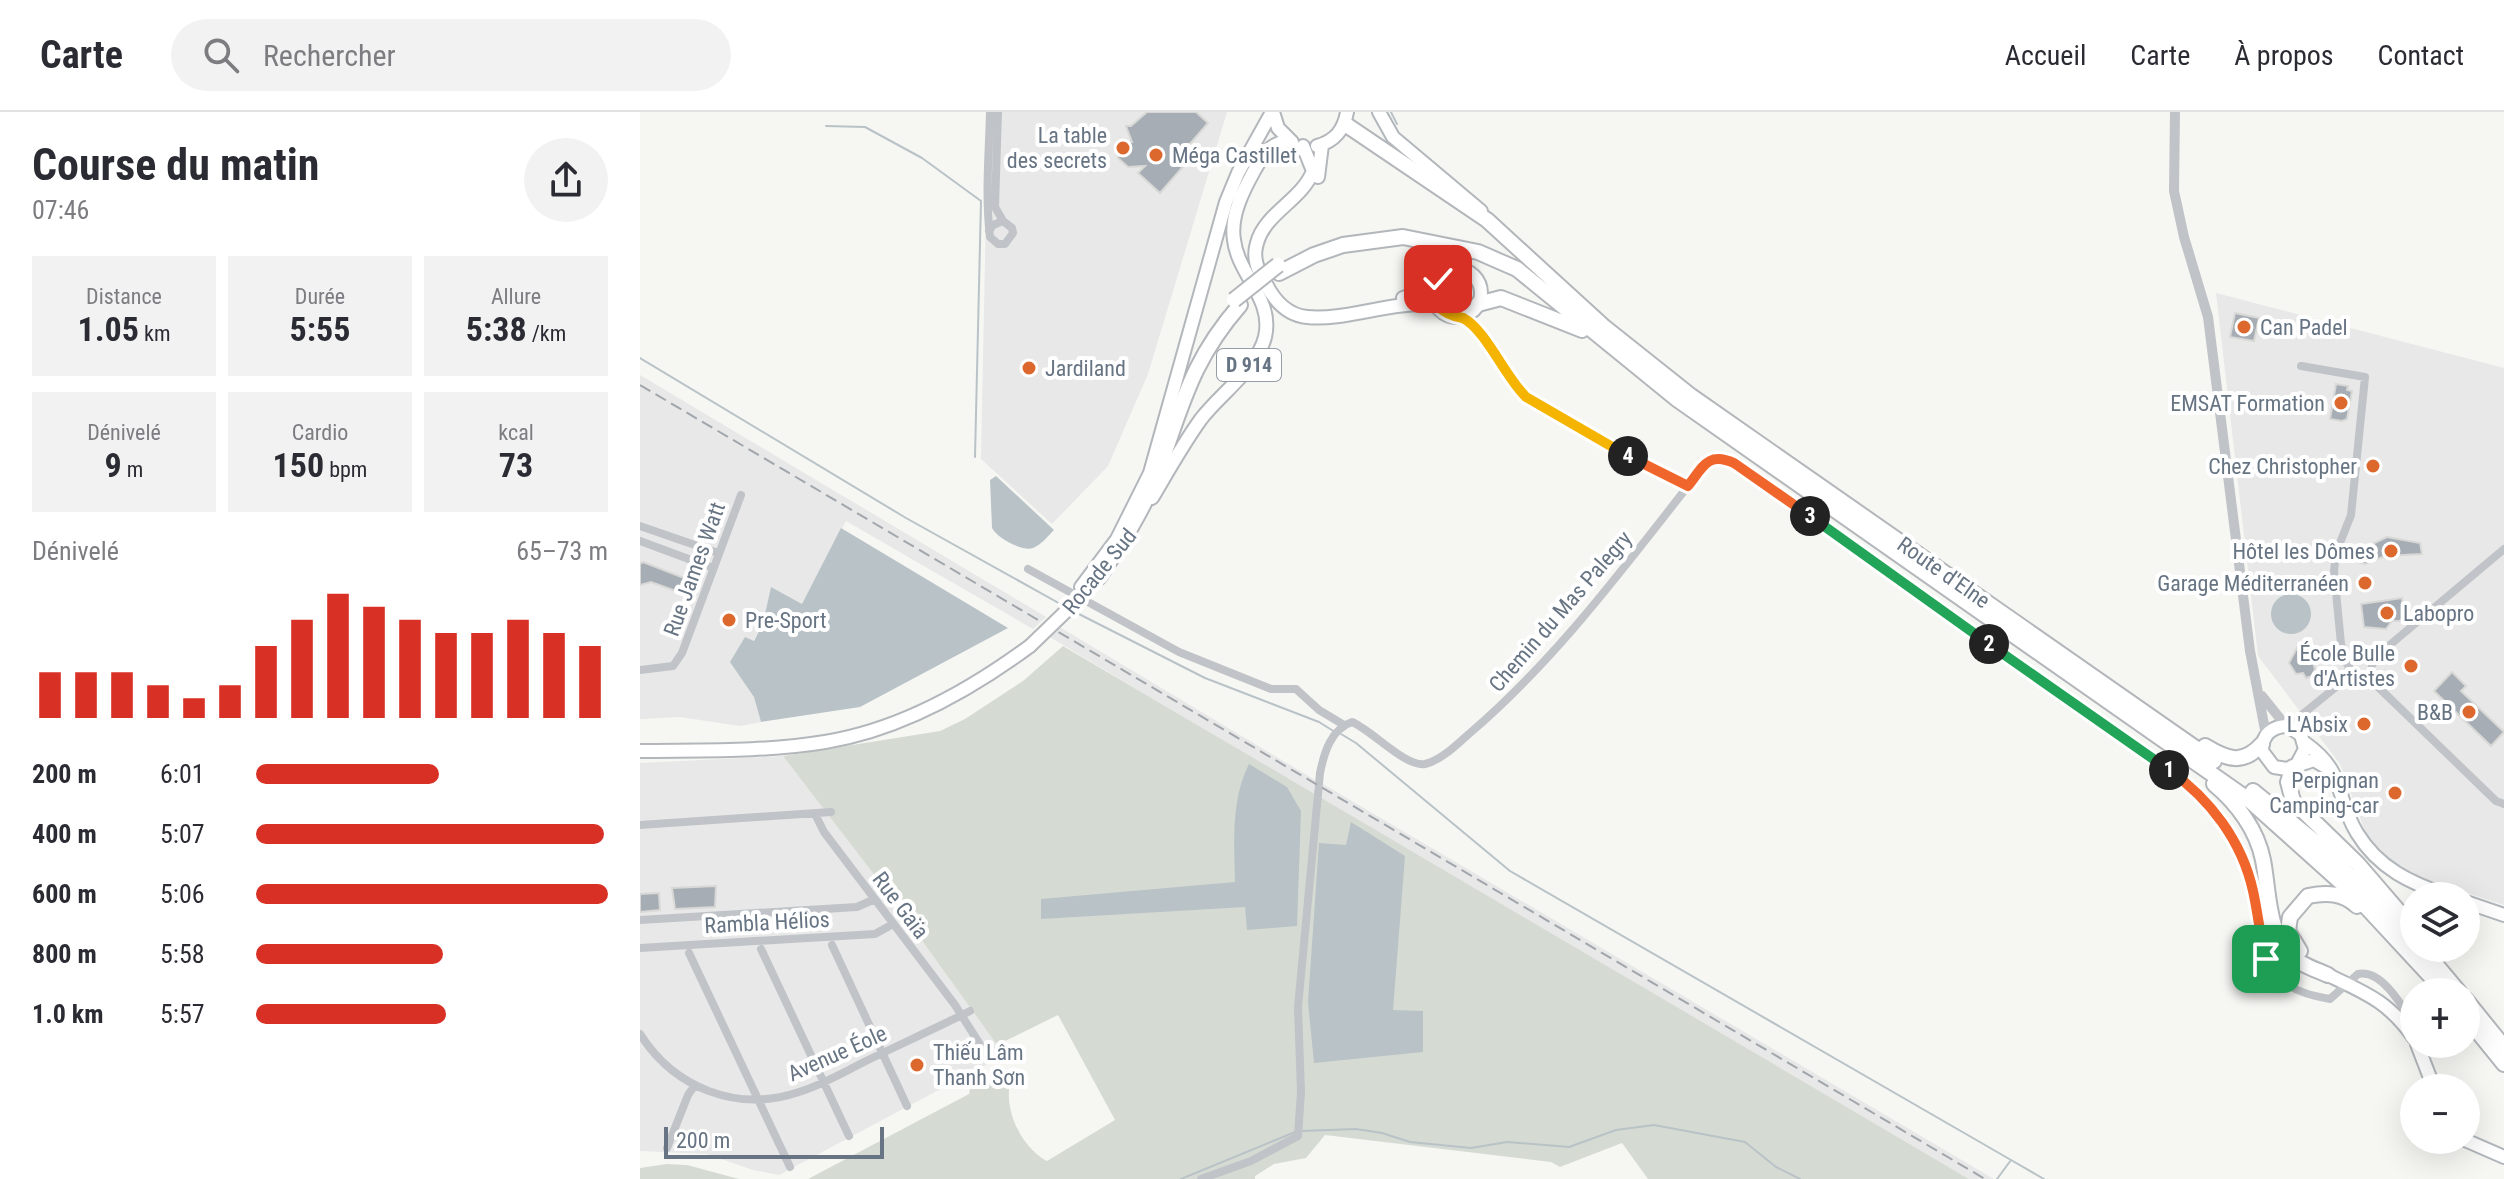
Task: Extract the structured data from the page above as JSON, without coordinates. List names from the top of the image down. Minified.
{"streets":{"highway":["D 914","Route d'Elne"],"main road":["Rocade Sud"],"street":["Rue James Watt","Chemin du Mas Palegry","Rue Gaïa","Rambla Hélios","Avenue Éole"]},"crossings":[["D 914","Rocade Sud"],["D 914","Route d'Elne"],["Rue Gaïa","Rambla Hélios"],["Rue Gaïa","Avenue Éole"]],"places":["La table des secrets","Méga Castillet","Can Padel","Jardiland","EMSAT Formation","Chez Christopher","Hôtel les Dômes","Garage Méditerranéen","Labopro","Pre-Sport","École Bulle d'Artistes","B&B","L'Absix","Perpignan Camping-car","Thiếu Lâm Thanh Sơn"],"scale_bar":"200 m","page":{"header":"Carte","search":"Rechercher","nav":["Accueil","Carte","À propos","Contact"],"heading":["Course du matin","07:46"],"stats":[["Distance","1.05 km"],["Durée","5:55"],["Allure","5:38 /km"],["Dénivelé","9 m"],["Cardio","150 bpm"],["kcal","73"]],"pins":["4","3","2","1"],"chart":["Dénivelé","65–73 m"],"list":[{"name":"200 m","note":"6:01"},{"name":"400 m","note":"5:07"},{"name":"600 m","note":"5:06"},{"name":"800 m","note":"5:58"},{"name":"1.0 km","note":"5:57"}],"map_buttons":["+","−"],"scale":"200 m"}}
